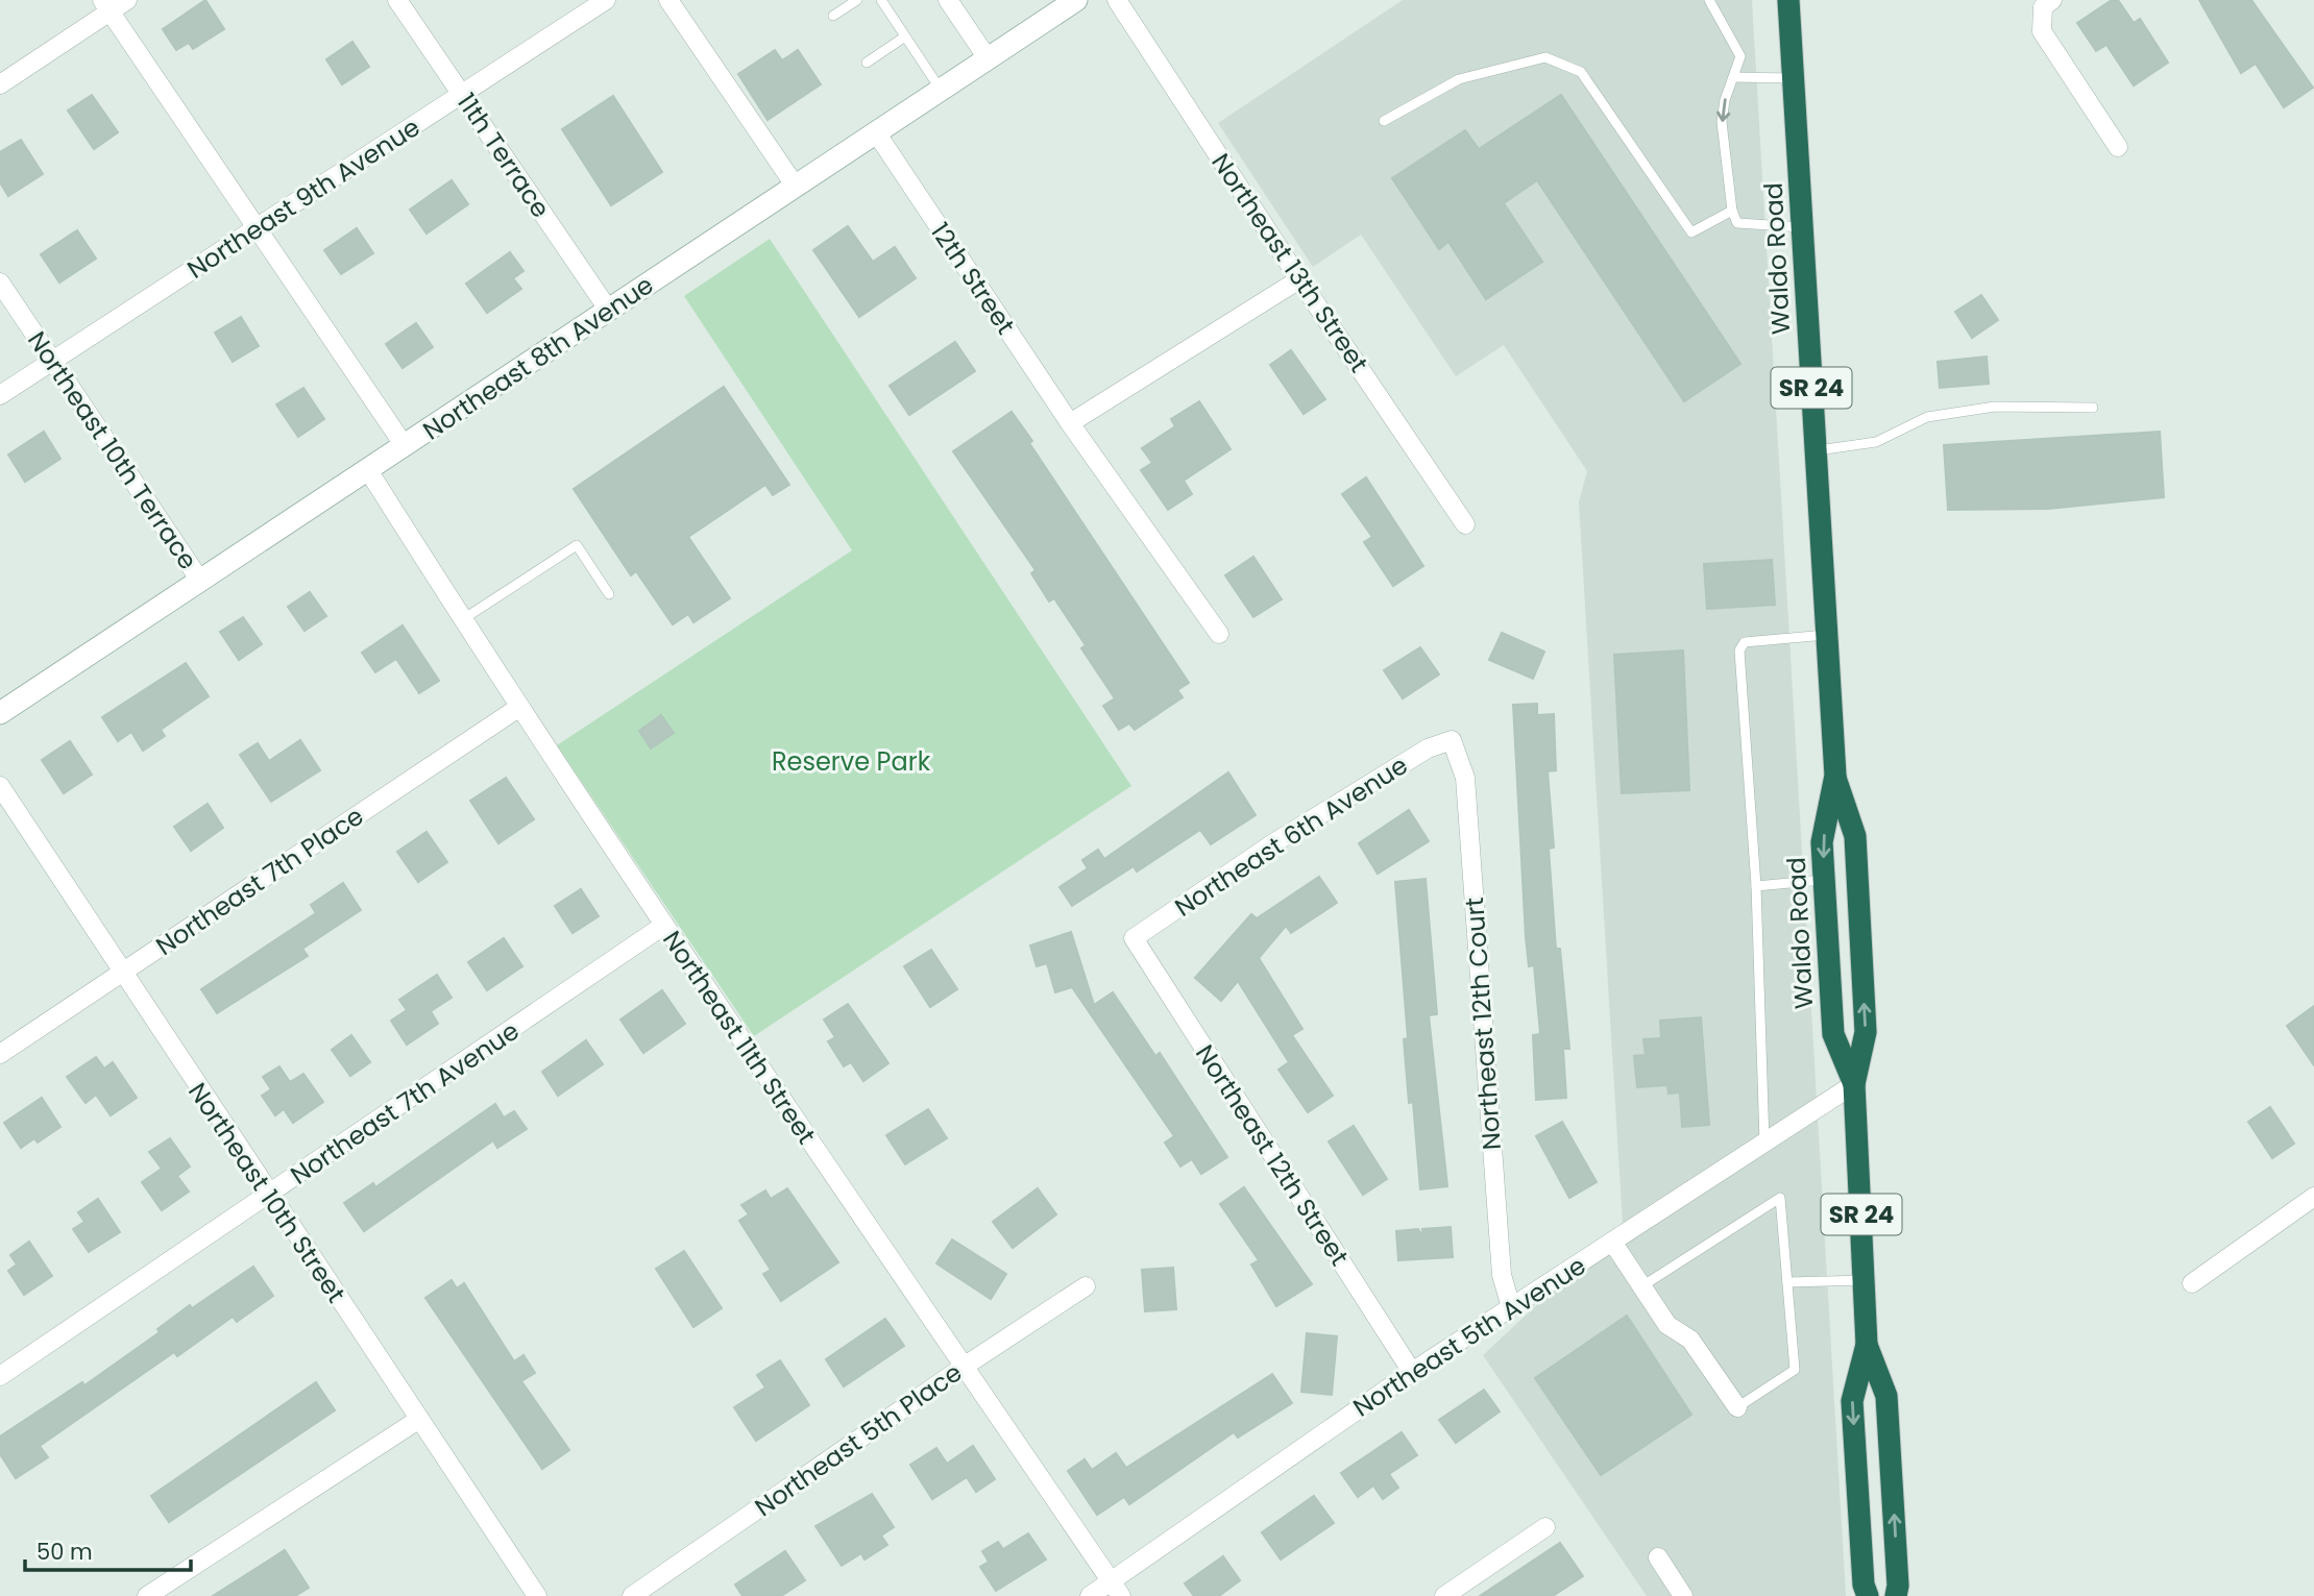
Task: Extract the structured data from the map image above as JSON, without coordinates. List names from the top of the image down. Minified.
{"streets":{"highway":["Waldo Road","SR 24"],"street":["11th Terrace","Northeast 9th Avenue","Northeast 13th Street","12th Street","Northeast 8th Avenue","Northeast 10th Terrace","Northeast 6th Avenue","Northeast 7th Place","Northeast 12th Court","Northeast 11th Street","Northeast 7th Avenue","Northeast 12th Street","Northeast 10th Street","Northeast 5th Avenue","Northeast 5th Place"]},"crossings":[["11th Terrace","Northeast 9th Avenue"],["11th Terrace","Northeast 8th Avenue"],["Northeast 9th Avenue","Northeast 10th Terrace"],["Waldo Road","Northeast 5th Avenue"],["12th Street","Northeast 8th Avenue"],["Northeast 8th Avenue","Northeast 10th Terrace"],["Northeast 8th Avenue","Northeast 11th Street"],["Northeast 6th Avenue","Northeast 12th Court"],["Northeast 6th Avenue","Northeast 12th Street"],["Northeast 7th Place","Northeast 11th Street"],["Northeast 7th Place","Northeast 10th Street"],["Northeast 12th Court","Northeast 5th Avenue"],["Northeast 11th Street","Northeast 7th Avenue"],["Northeast 11th Street","Northeast 5th Avenue"],["Northeast 11th Street","Northeast 5th Place"],["Northeast 7th Avenue","Northeast 10th Street"],["Northeast 12th Street","Northeast 5th Avenue"]],"parks":["Reserve Park"],"scale_bar":"50 m"}
